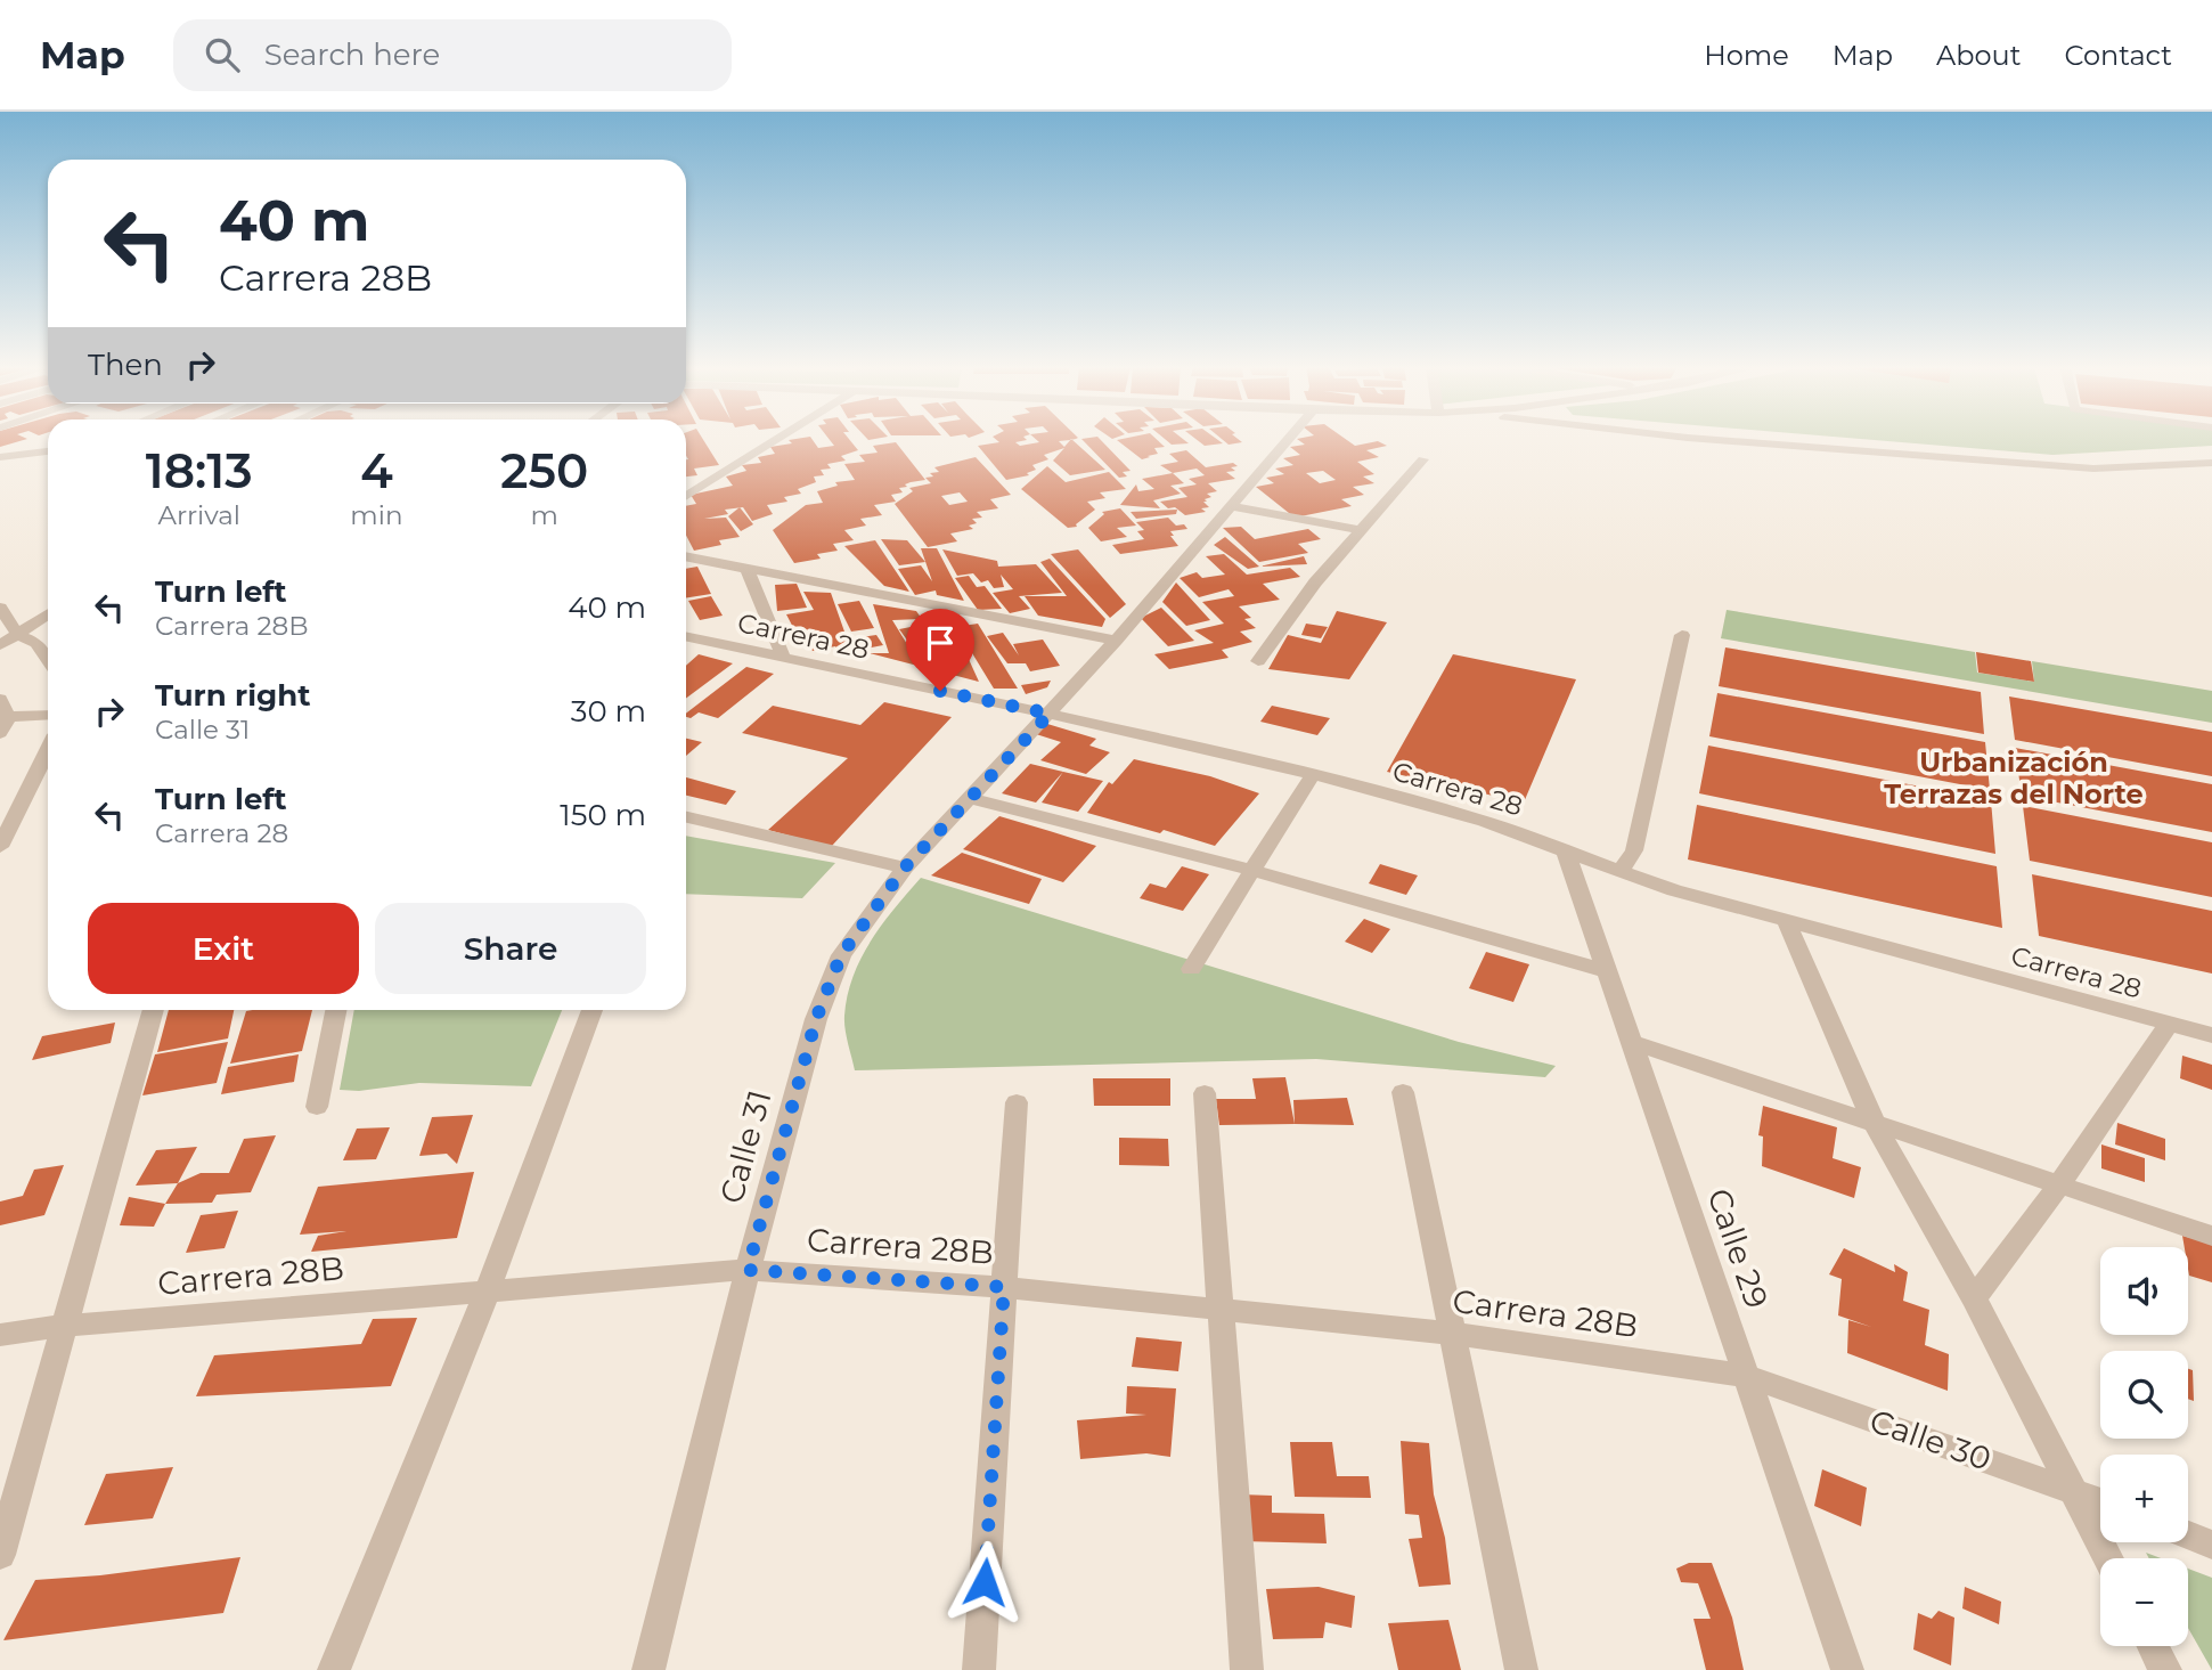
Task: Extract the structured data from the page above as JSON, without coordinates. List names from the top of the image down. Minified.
{"streets":{"street":["Carrera 28","Calle 31","Carrera 28B","Calle 29","Calle 30"]},"crossings":[["Carrera 28","Calle 31"],["Carrera 28","Calle 29"],["Calle 31","Carrera 28B"],["Carrera 28B","Calle 29"],["Carrera 28B","Calle 30"],["Calle 29","Calle 30"]],"districts":["Urbanización Terrazas del Norte"],"page":{"header":"Map","search":"Search here","nav":["Home","Map","About","Contact"],"turn":["40 m","Carrera 28B"],"then":"Then","eta":["18:13","Arrival","4","min","250","m"],"list":[{"name":"Turn left","note":"Carrera 28B","value":"40 m"},{"name":"Turn right","note":"Calle 31","value":"30 m"},{"name":"Turn left","note":"Carrera 28","value":"150 m"}],"buttons":["Exit","Share"],"map_buttons":["+","−"]}}
